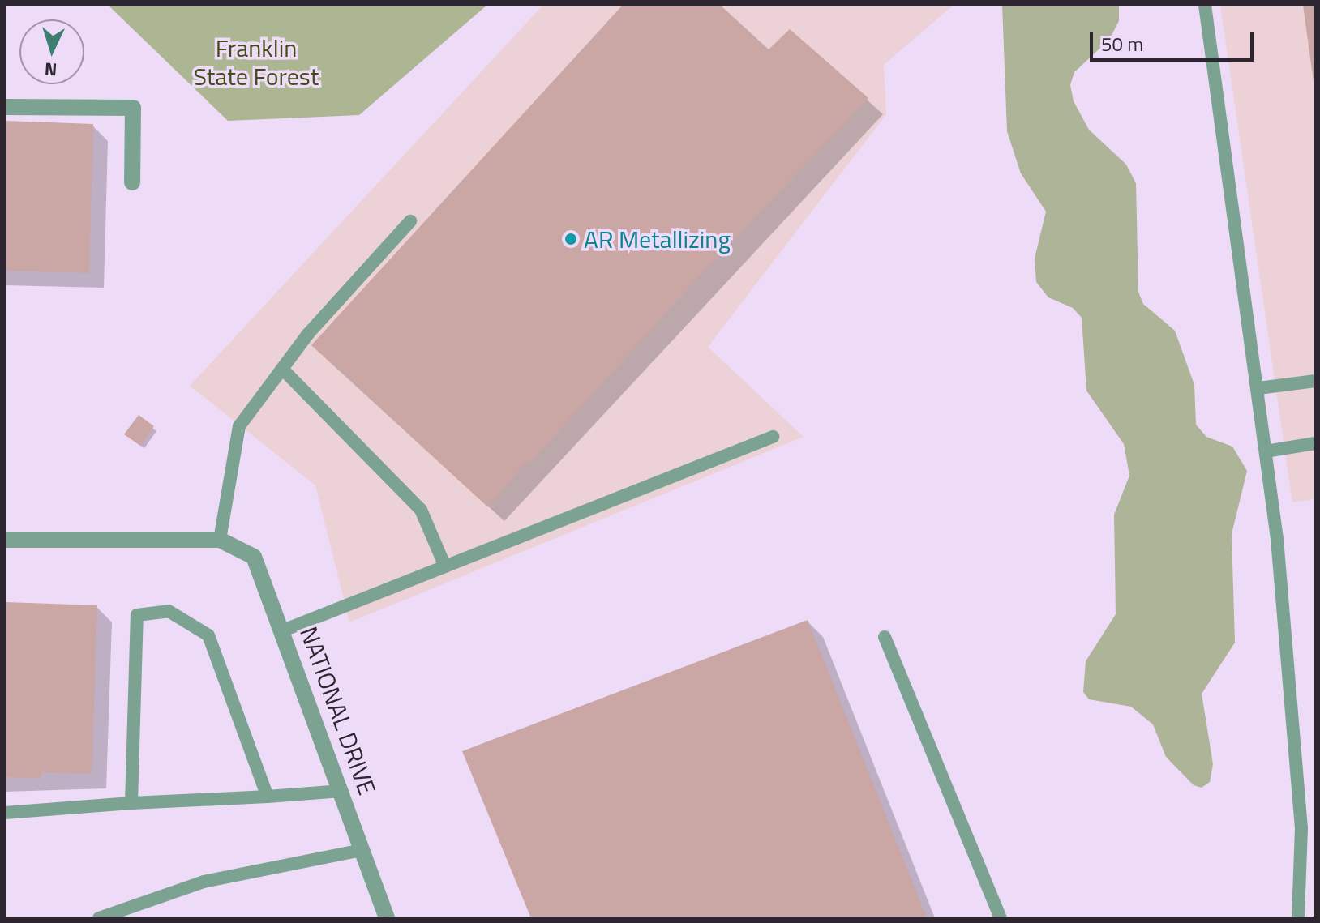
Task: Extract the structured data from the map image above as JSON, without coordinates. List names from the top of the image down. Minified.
{"streets":{"street":["NATIONAL DRIVE"]},"parks":["Franklin State Forest"],"places":["AR Metallizing"],"scale_bar":"50 m","north":"bottom"}
